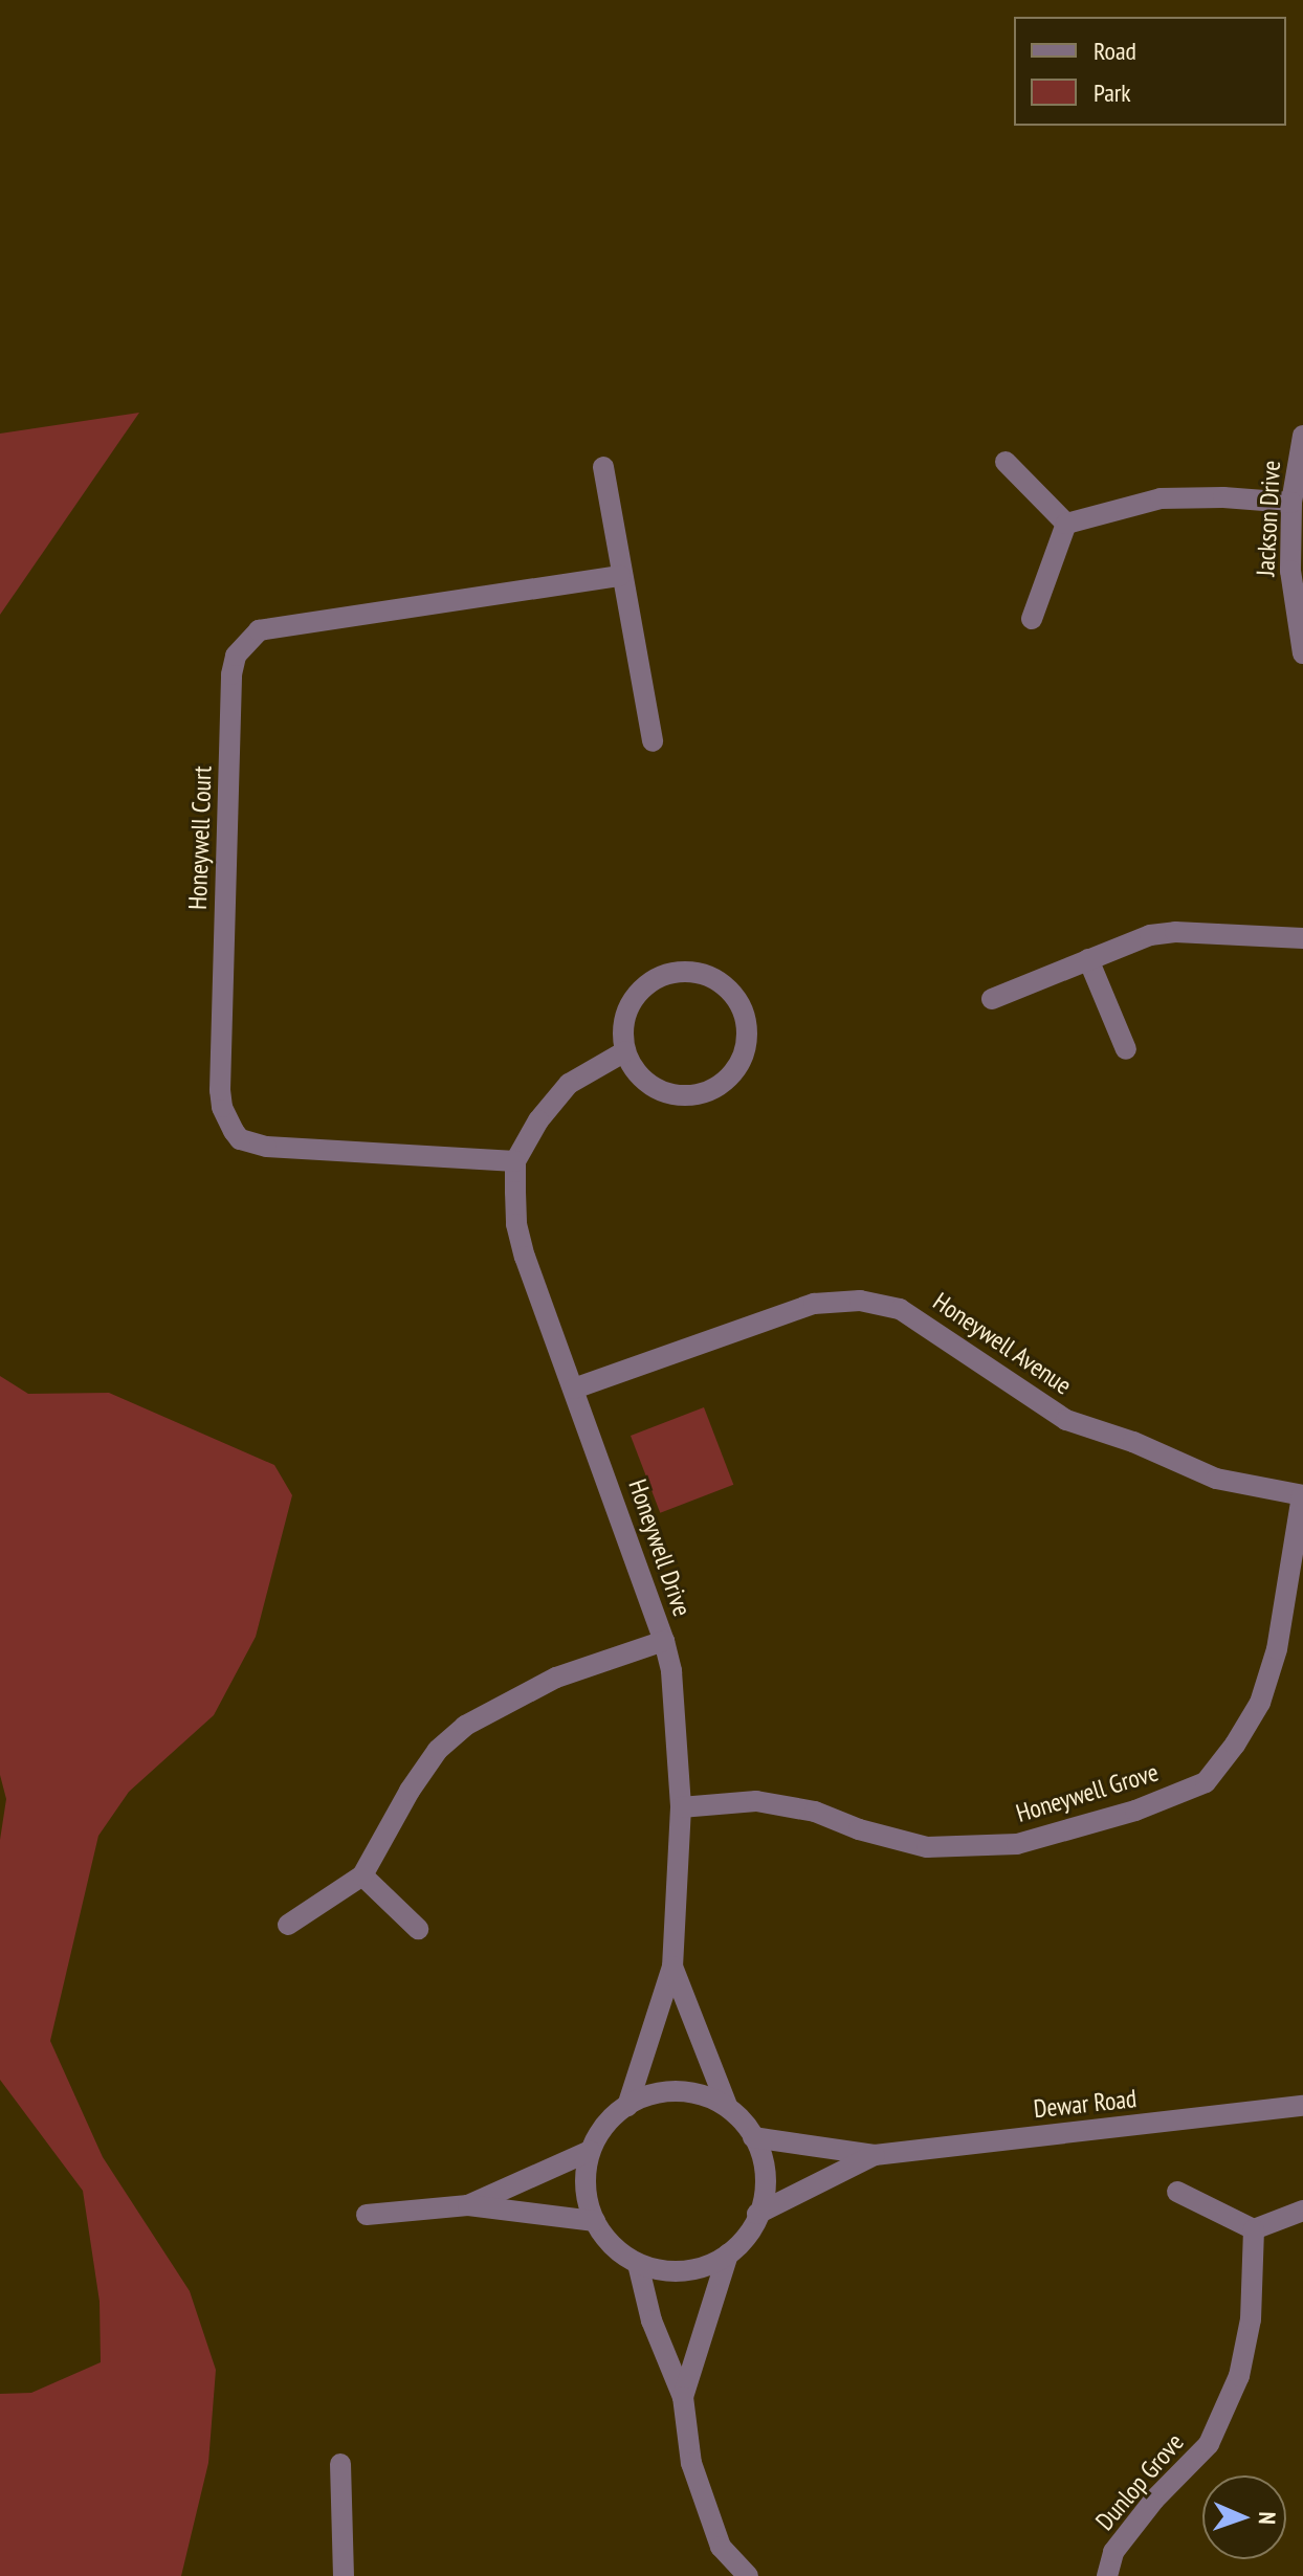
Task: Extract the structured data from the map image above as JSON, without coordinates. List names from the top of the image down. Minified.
{"streets":{"street":["Jackson Drive","Honeywell Court","Honeywell Avenue","Honeywell Drive","Honeywell Grove","Dewar Road","Dunlop Grove"]},"crossings":[["Honeywell Court","Honeywell Drive"],["Honeywell Avenue","Honeywell Drive"],["Honeywell Avenue","Honeywell Grove"],["Honeywell Drive","Honeywell Grove"],["Honeywell Drive","Dewar Road"]],"legend":["Road","Park"],"north":"right"}
